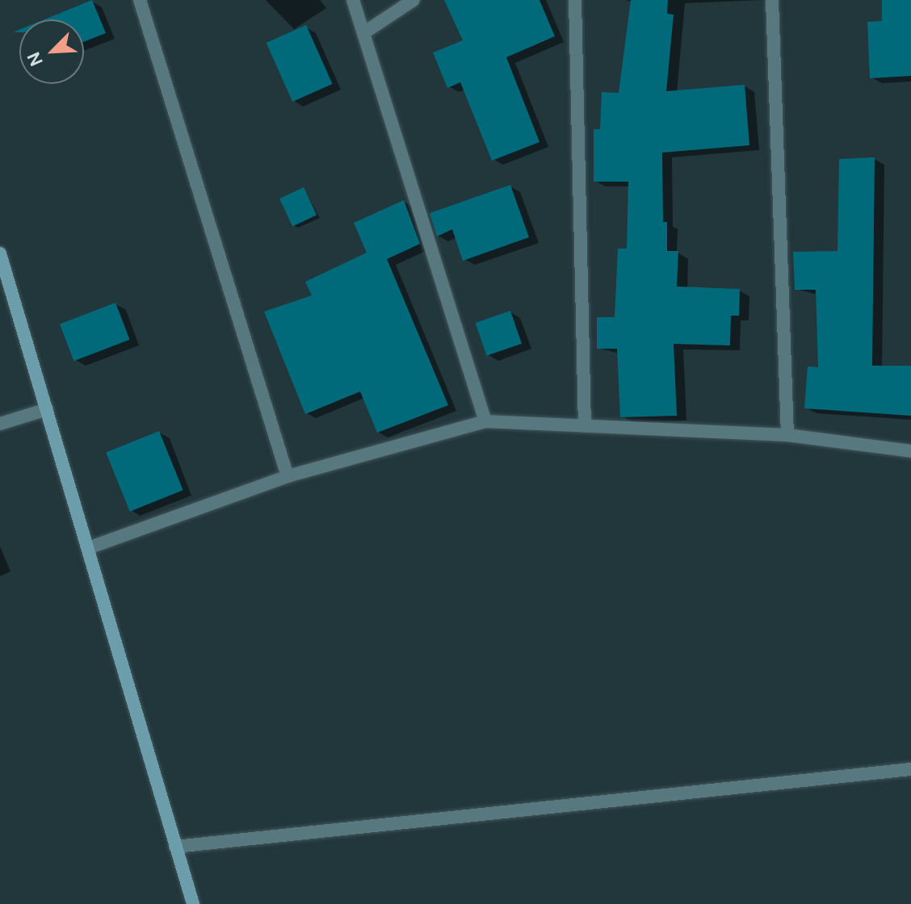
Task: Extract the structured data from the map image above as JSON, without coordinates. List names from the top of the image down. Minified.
{"north":"bottom left"}
